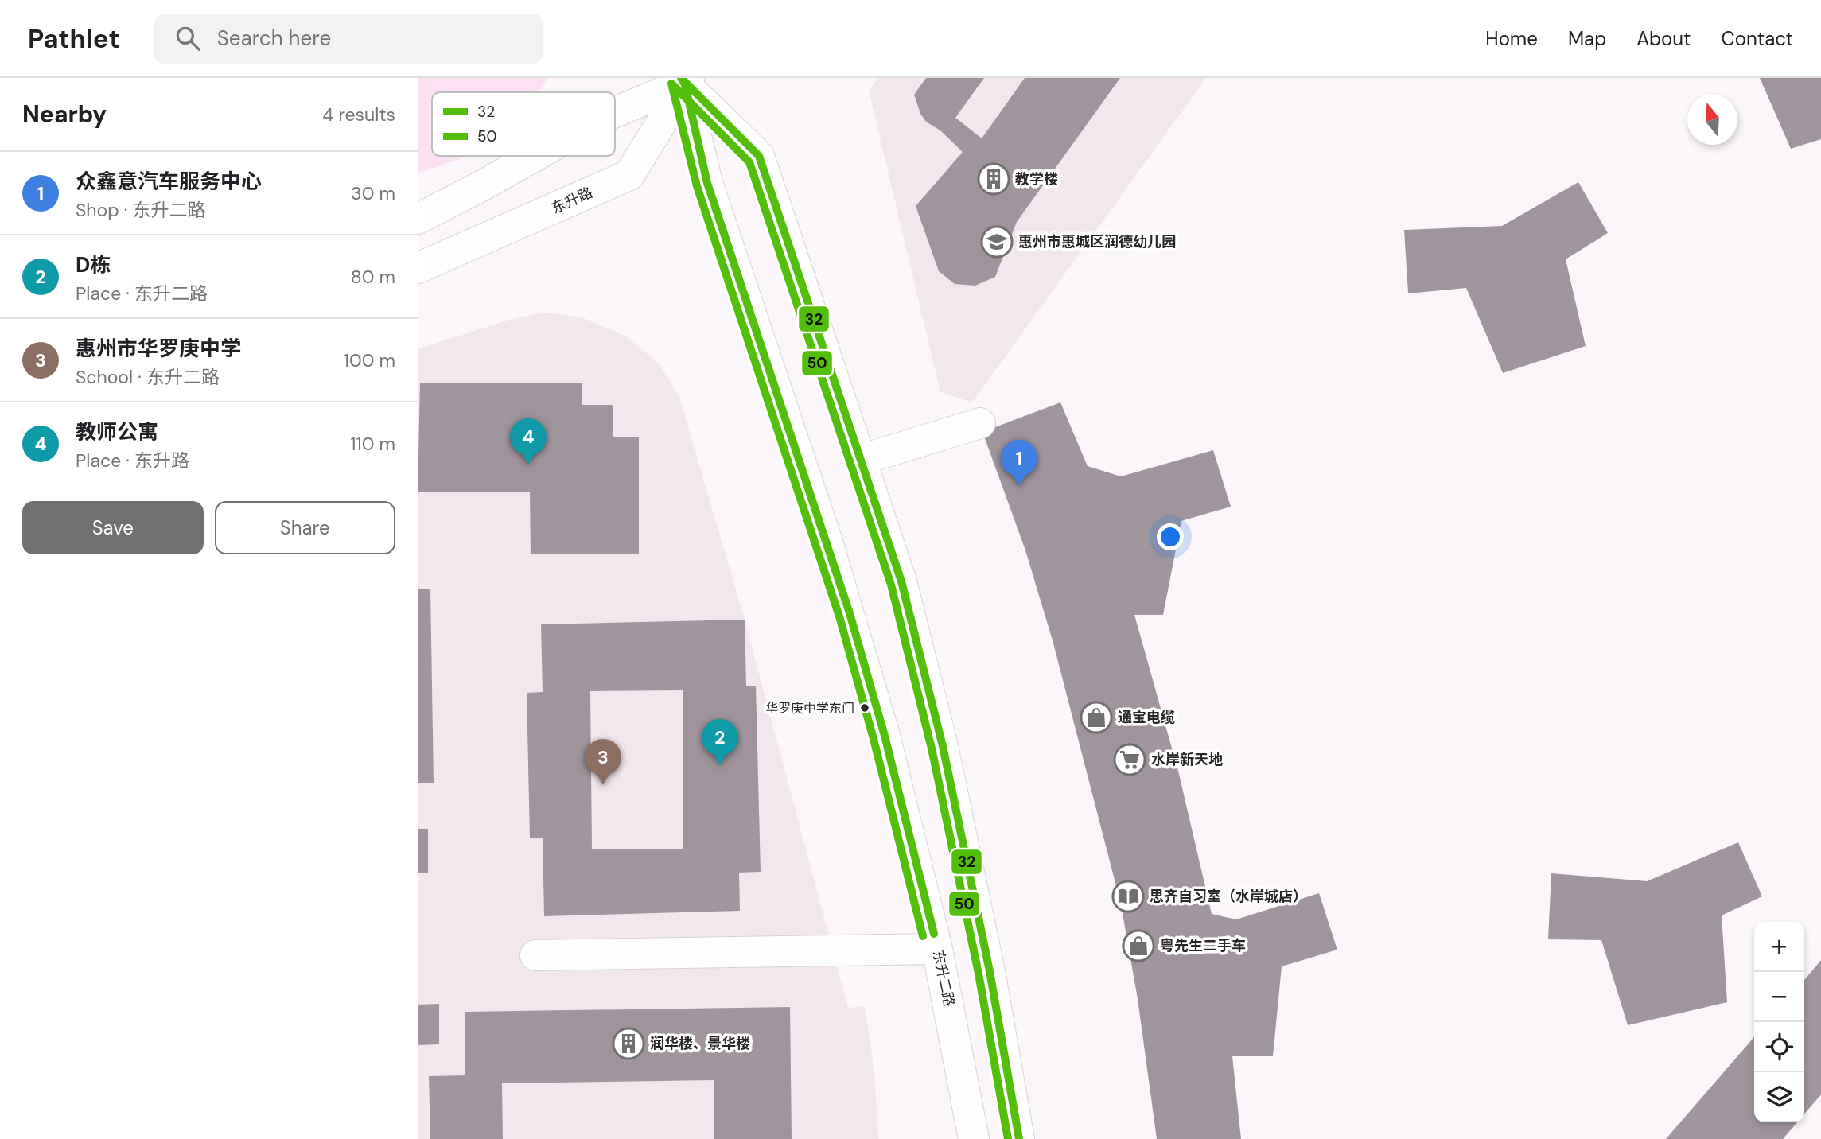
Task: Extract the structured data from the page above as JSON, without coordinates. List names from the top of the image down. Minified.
{"streets":{"street":["东升路","东升二路"]},"crossings":[["东升路","东升二路"]],"places":{"building":["教学楼","润华楼、景华楼"],"school or university":["惠州市惠城区润德幼儿园"],"other":["华罗庚中学东门"],"shop":["通宝电缆","粤先生二手车"],"supermarket":["水岸新天地"],"library":["思齐自习室（水岸城店）"]},"lines":["transit line 32","transit line 50"],"legend":["32","50"],"north":"top","page":{"header":"Pathlet","search":"Search here","nav":["Home","Map","About","Contact"],"heading":["Nearby","4 results"],"list":[{"mark":"1","name":"众鑫意汽车服务中心","note":"Shop · 东升二路","value":"30 m"},{"mark":"2","name":"D栋","note":"Place · 东升二路","value":"80 m"},{"mark":"3","name":"惠州市华罗庚中学","note":"School · 东升二路","value":"100 m"},{"mark":"4","name":"教师公寓","note":"Place · 东升路","value":"110 m"}],"pins":["4","1","2","3"],"buttons":["Save","Share"],"map_buttons":["+","−"]}}
